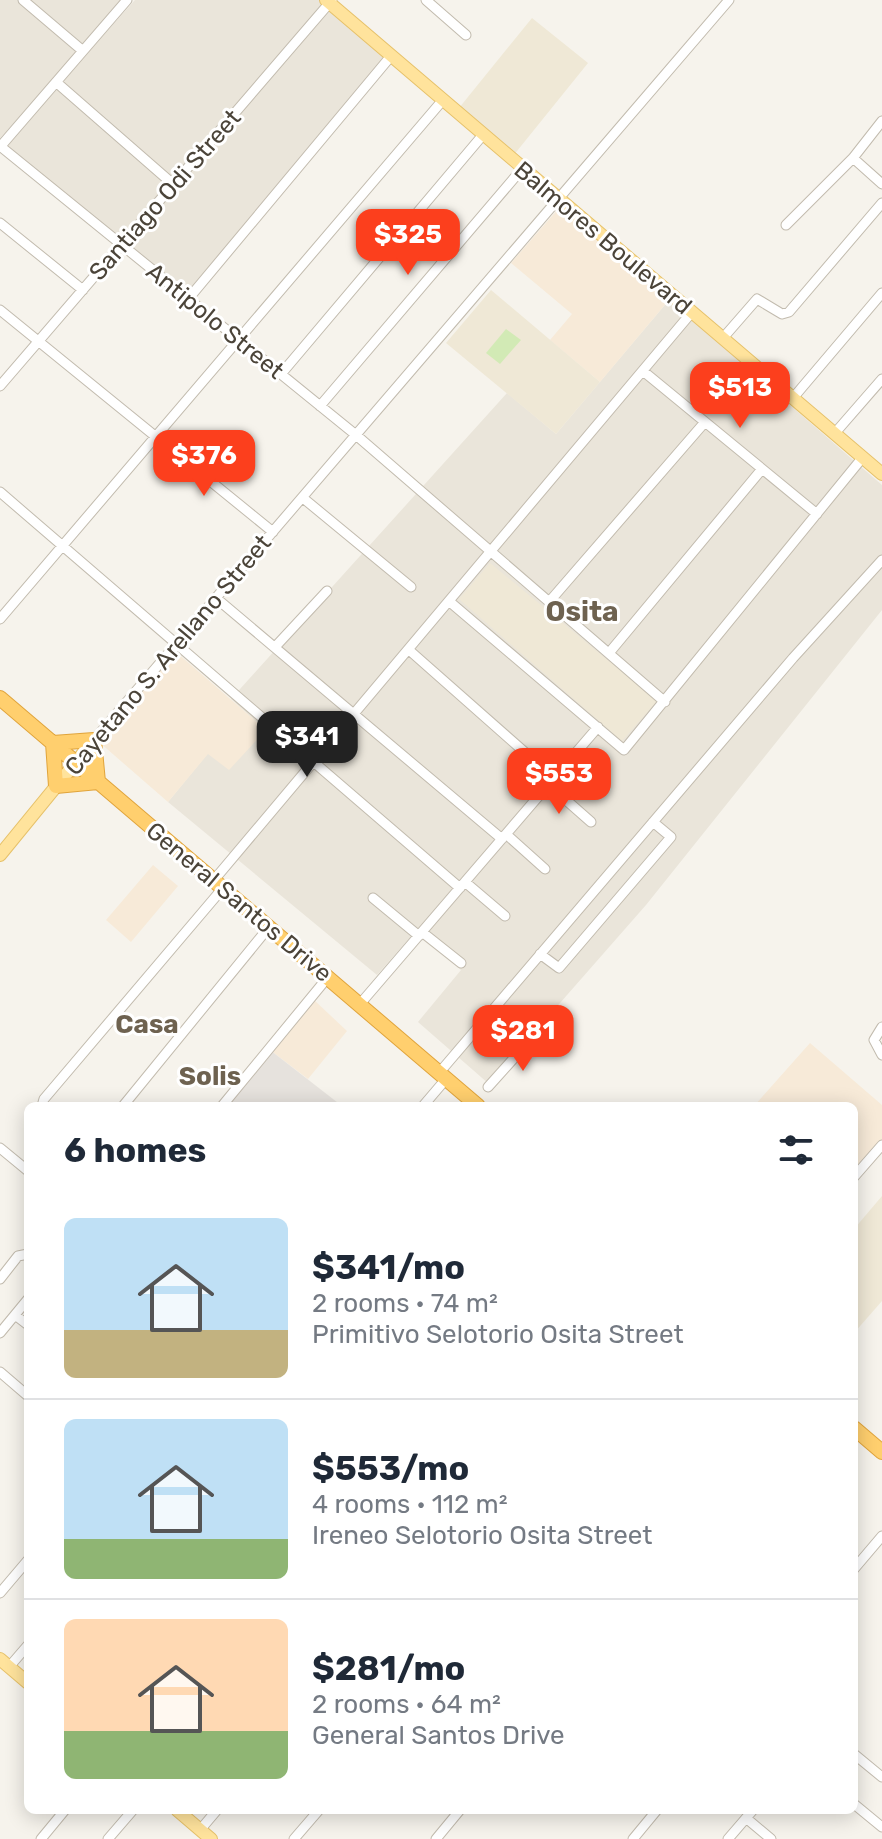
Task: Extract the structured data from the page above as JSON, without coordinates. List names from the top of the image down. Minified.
{"streets":{"highway":["General Santos Drive"],"main road":["Balmores Boulevard","Cayetano S. Arellano Street"],"street":["Santiago Odi Street","Antipolo Street"]},"crossings":[["Santiago Odi Street","Balmores Boulevard"],["Santiago Odi Street","Antipolo Street"],["Balmores Boulevard","Cayetano S. Arellano Street"],["Antipolo Street","Cayetano S. Arellano Street"],["Cayetano S. Arellano Street","General Santos Drive"]],"districts":["Osita","Casa","Solis"],"page":{"price":["$325","$513","$376","$341","$553","$281"],"heading":"6 homes","list":[{"name":"$341/mo","note":"2 rooms · 74 m² · Primitivo Selotorio Osita Street"},{"name":"$553/mo","note":"4 rooms · 112 m² · Ireneo Selotorio Osita Street"},{"name":"$281/mo","note":"2 rooms · 64 m² · General Santos Drive"}]}}
